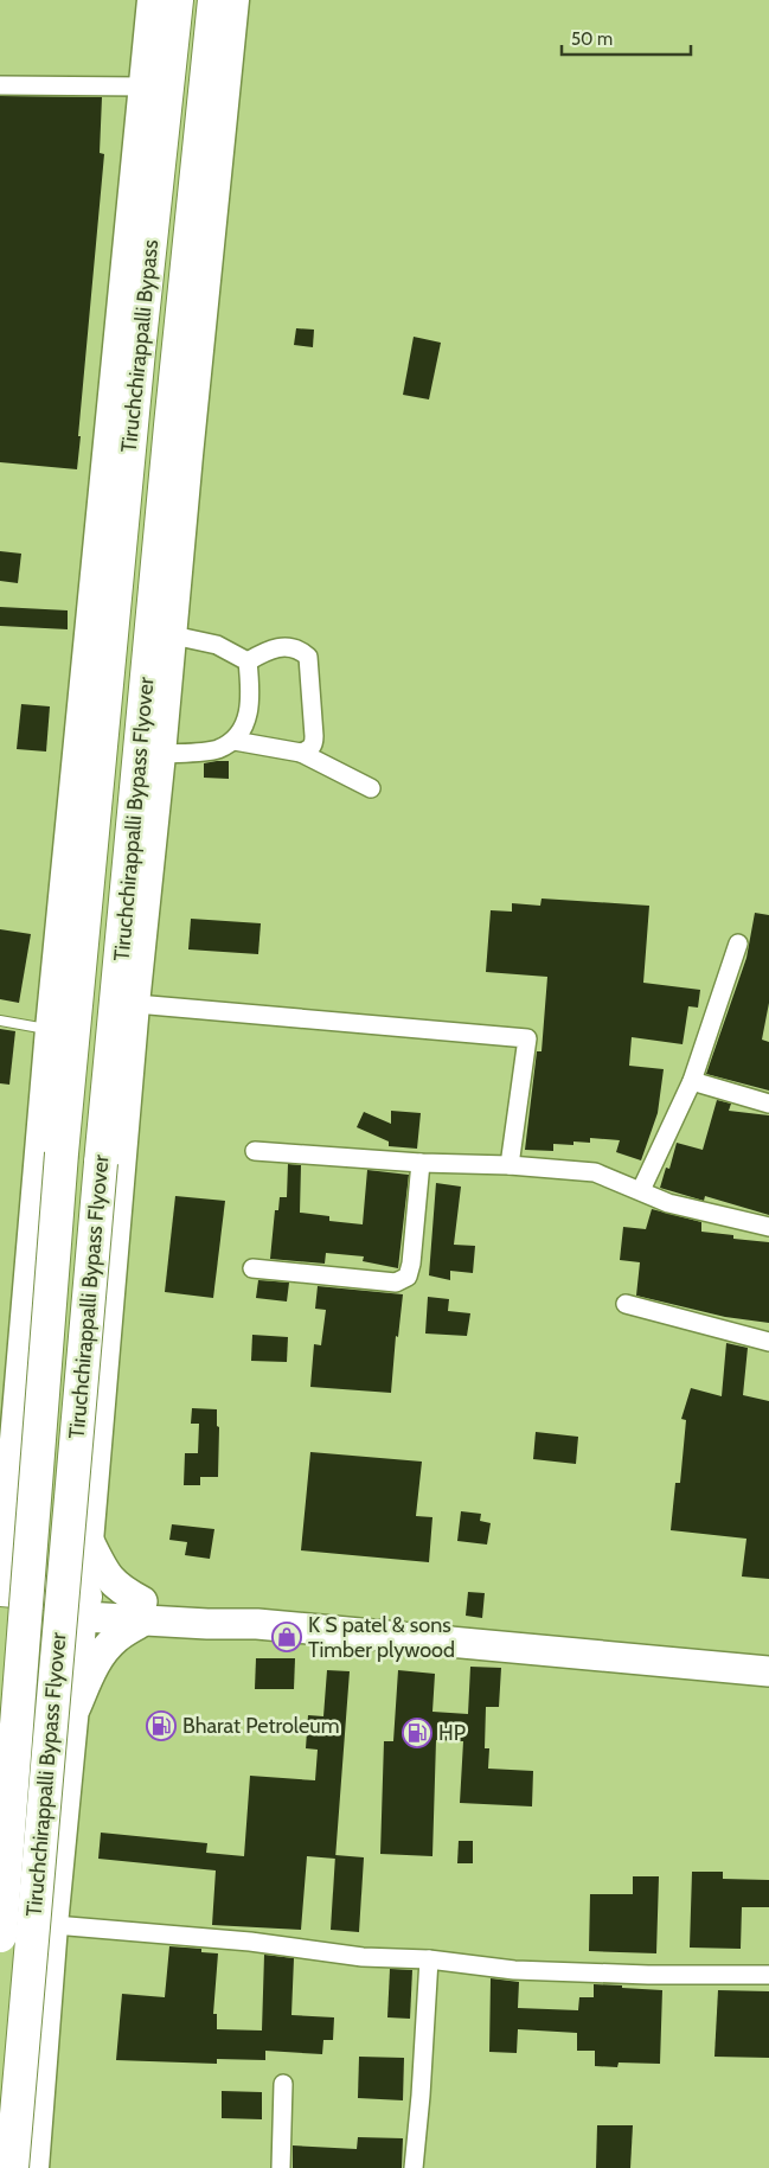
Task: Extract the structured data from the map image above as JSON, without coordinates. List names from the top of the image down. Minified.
{"streets":{"highway":["Tiruchchirappalli Bypass","Tiruchchirappalli Bypass Flyover"]},"crossings":[["Tiruchchirappalli Bypass","Tiruchchirappalli Bypass Flyover"]],"places":{"shop":["K S patel & sons Timber plywood"],"fuel station":["Bharat Petroleum","HP"]},"scale_bar":"50 m"}
